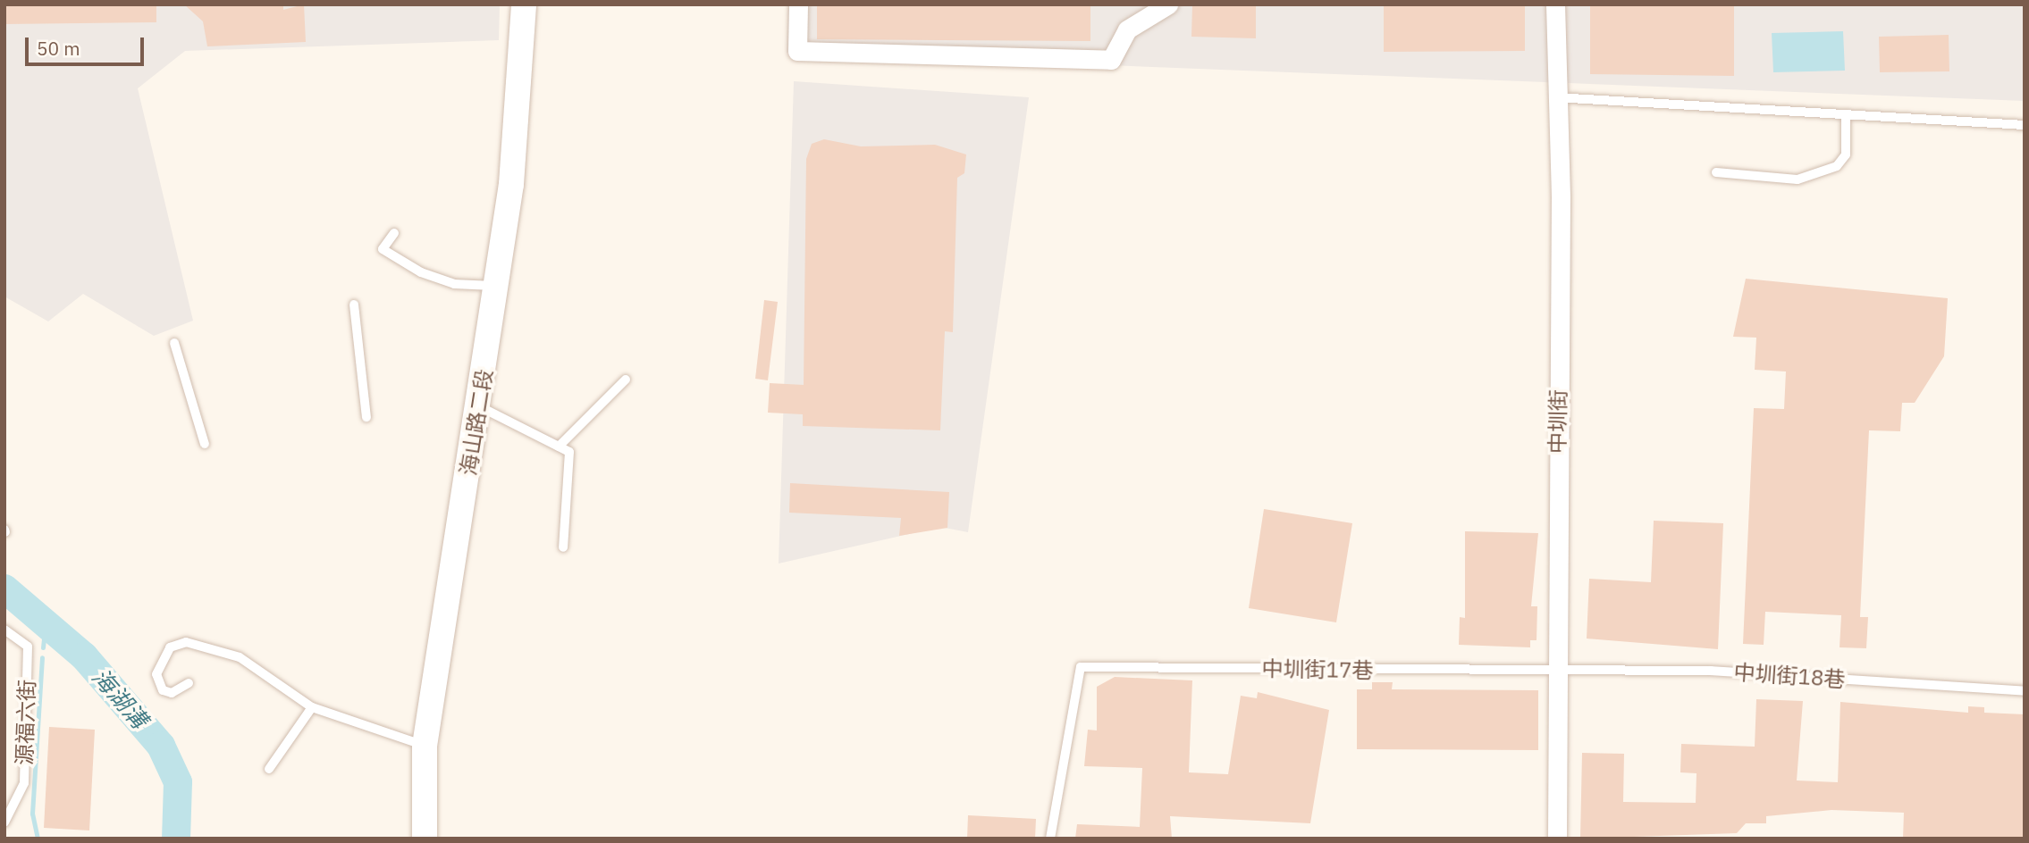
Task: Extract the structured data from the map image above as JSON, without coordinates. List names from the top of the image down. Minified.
{"streets":{"main road":["海山路二段"],"street":["中圳街"],"lane":["中圳街17巷","中圳街18巷","源福六街"]},"crossings":[["中圳街","中圳街17巷"],["中圳街","中圳街18巷"],["中圳街17巷","中圳街18巷"]],"water":["海湖溝"],"scale_bar":"50 m"}
